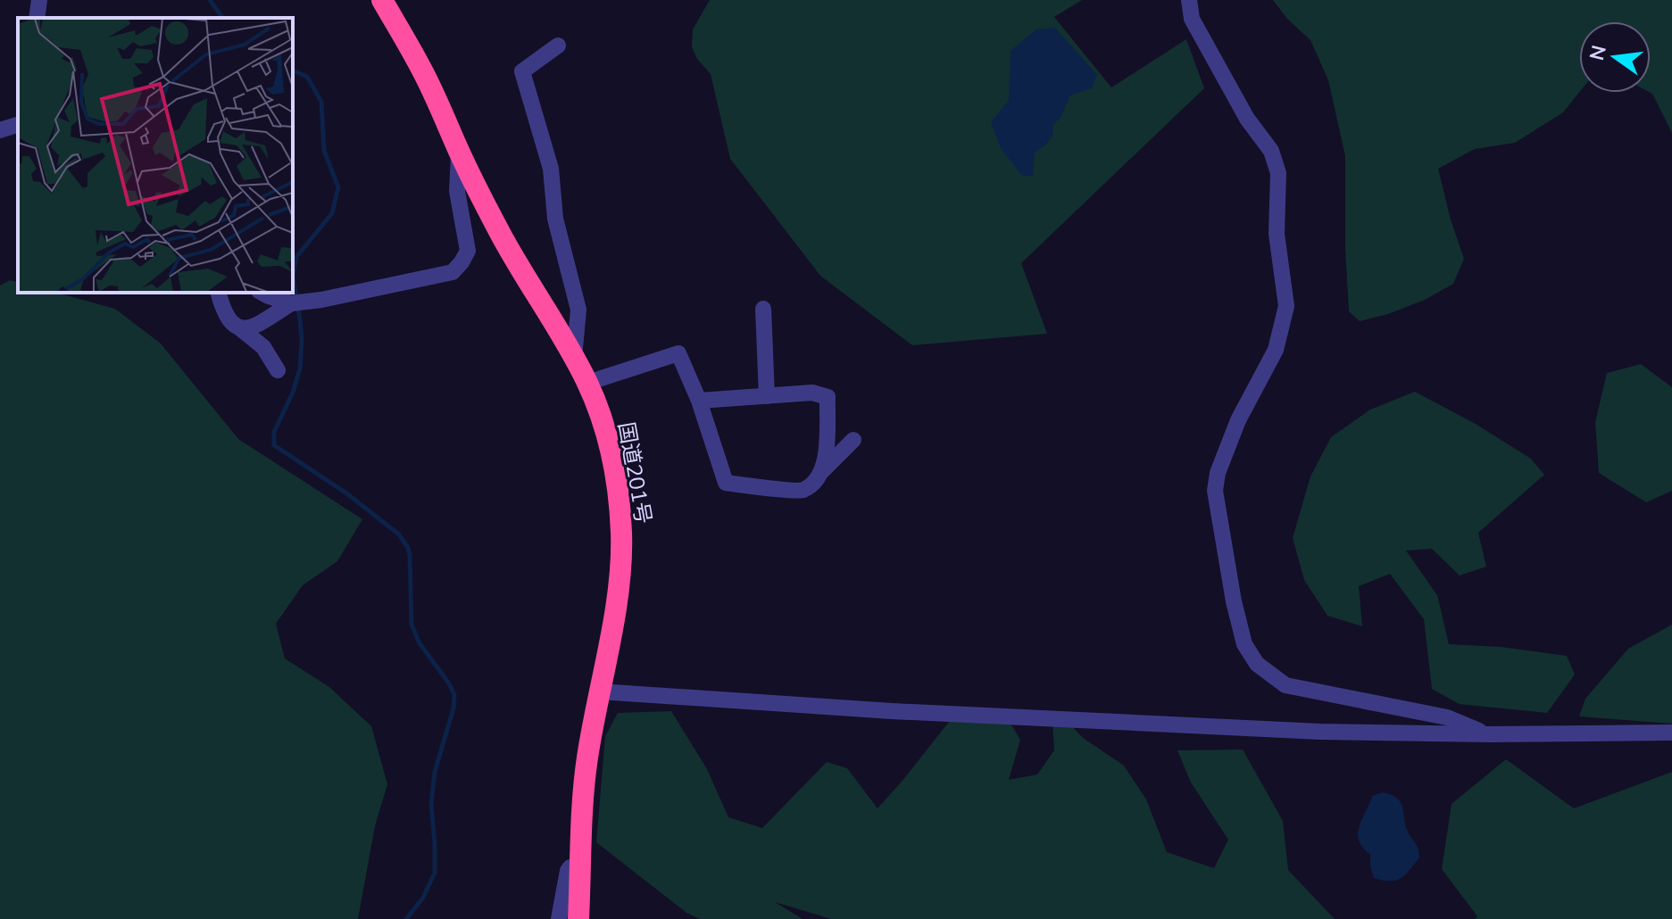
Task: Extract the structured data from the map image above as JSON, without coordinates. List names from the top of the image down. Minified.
{"streets":{"highway":["国道201号"]},"north":"left"}
